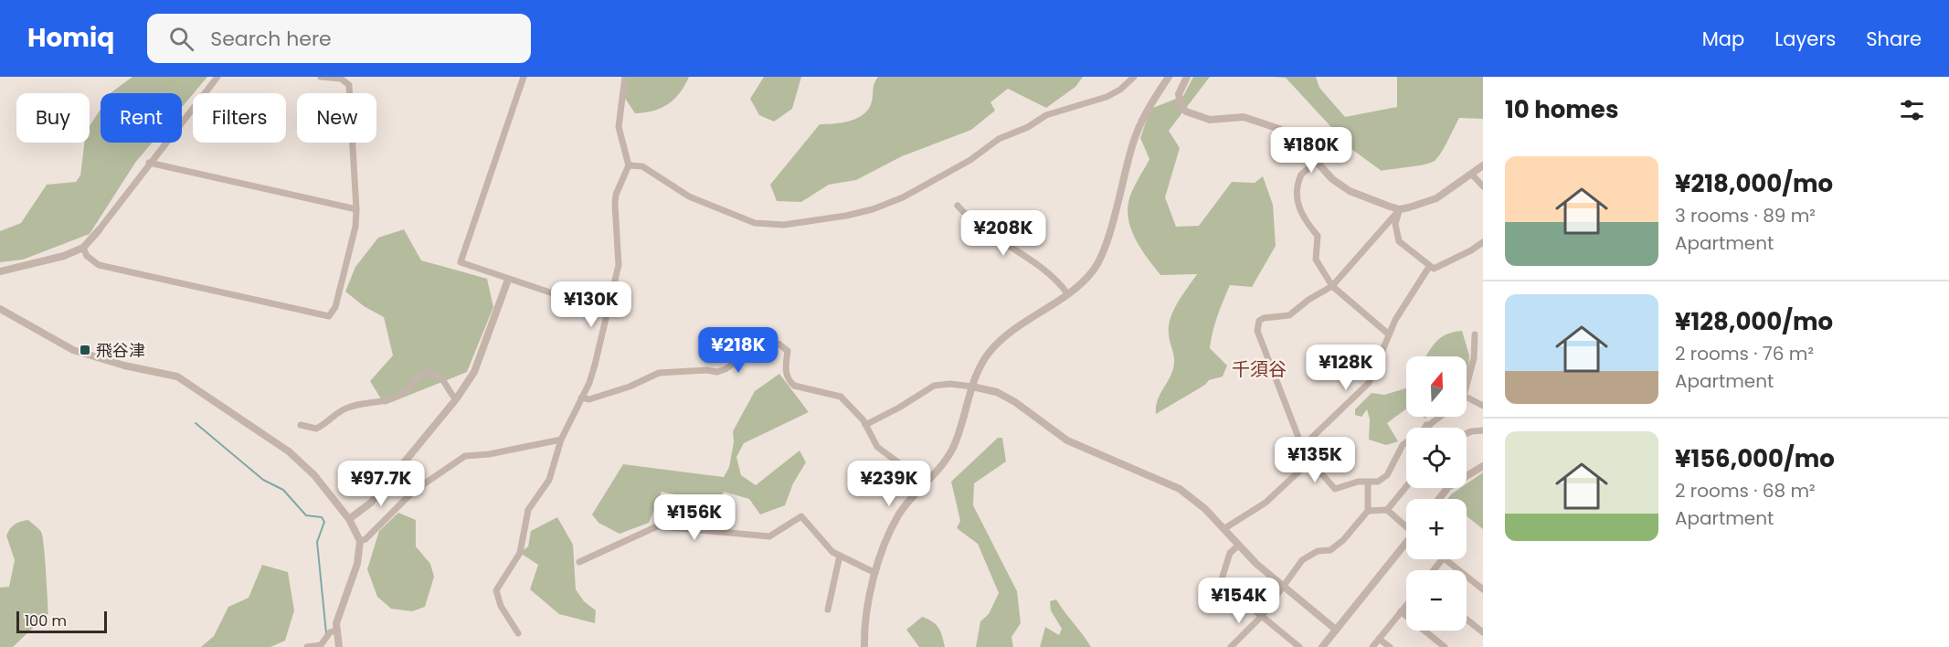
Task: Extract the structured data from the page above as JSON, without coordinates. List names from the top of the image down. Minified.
{"districts":["千須谷"],"places":{"transit":["飛谷津"]},"scale_bar":"100 m","north":"top","page":{"header":"Homiq","search":"Search here","nav":["Map","Layers","Share"],"heading":"10 homes","chip":["Buy","Rent","Filters","New"],"price":["¥180K","¥208K","¥130K","¥218K","¥128K","¥135K","¥97.7K","¥239K","¥156K","¥154K"],"list":[{"name":"¥218,000/mo","note":"3 rooms · 89 m² · Apartment"},{"name":"¥128,000/mo","note":"2 rooms · 76 m² · Apartment"},{"name":"¥156,000/mo","note":"2 rooms · 68 m² · Apartment"}],"map_buttons":["+","−"],"scale":"100 m"}}
